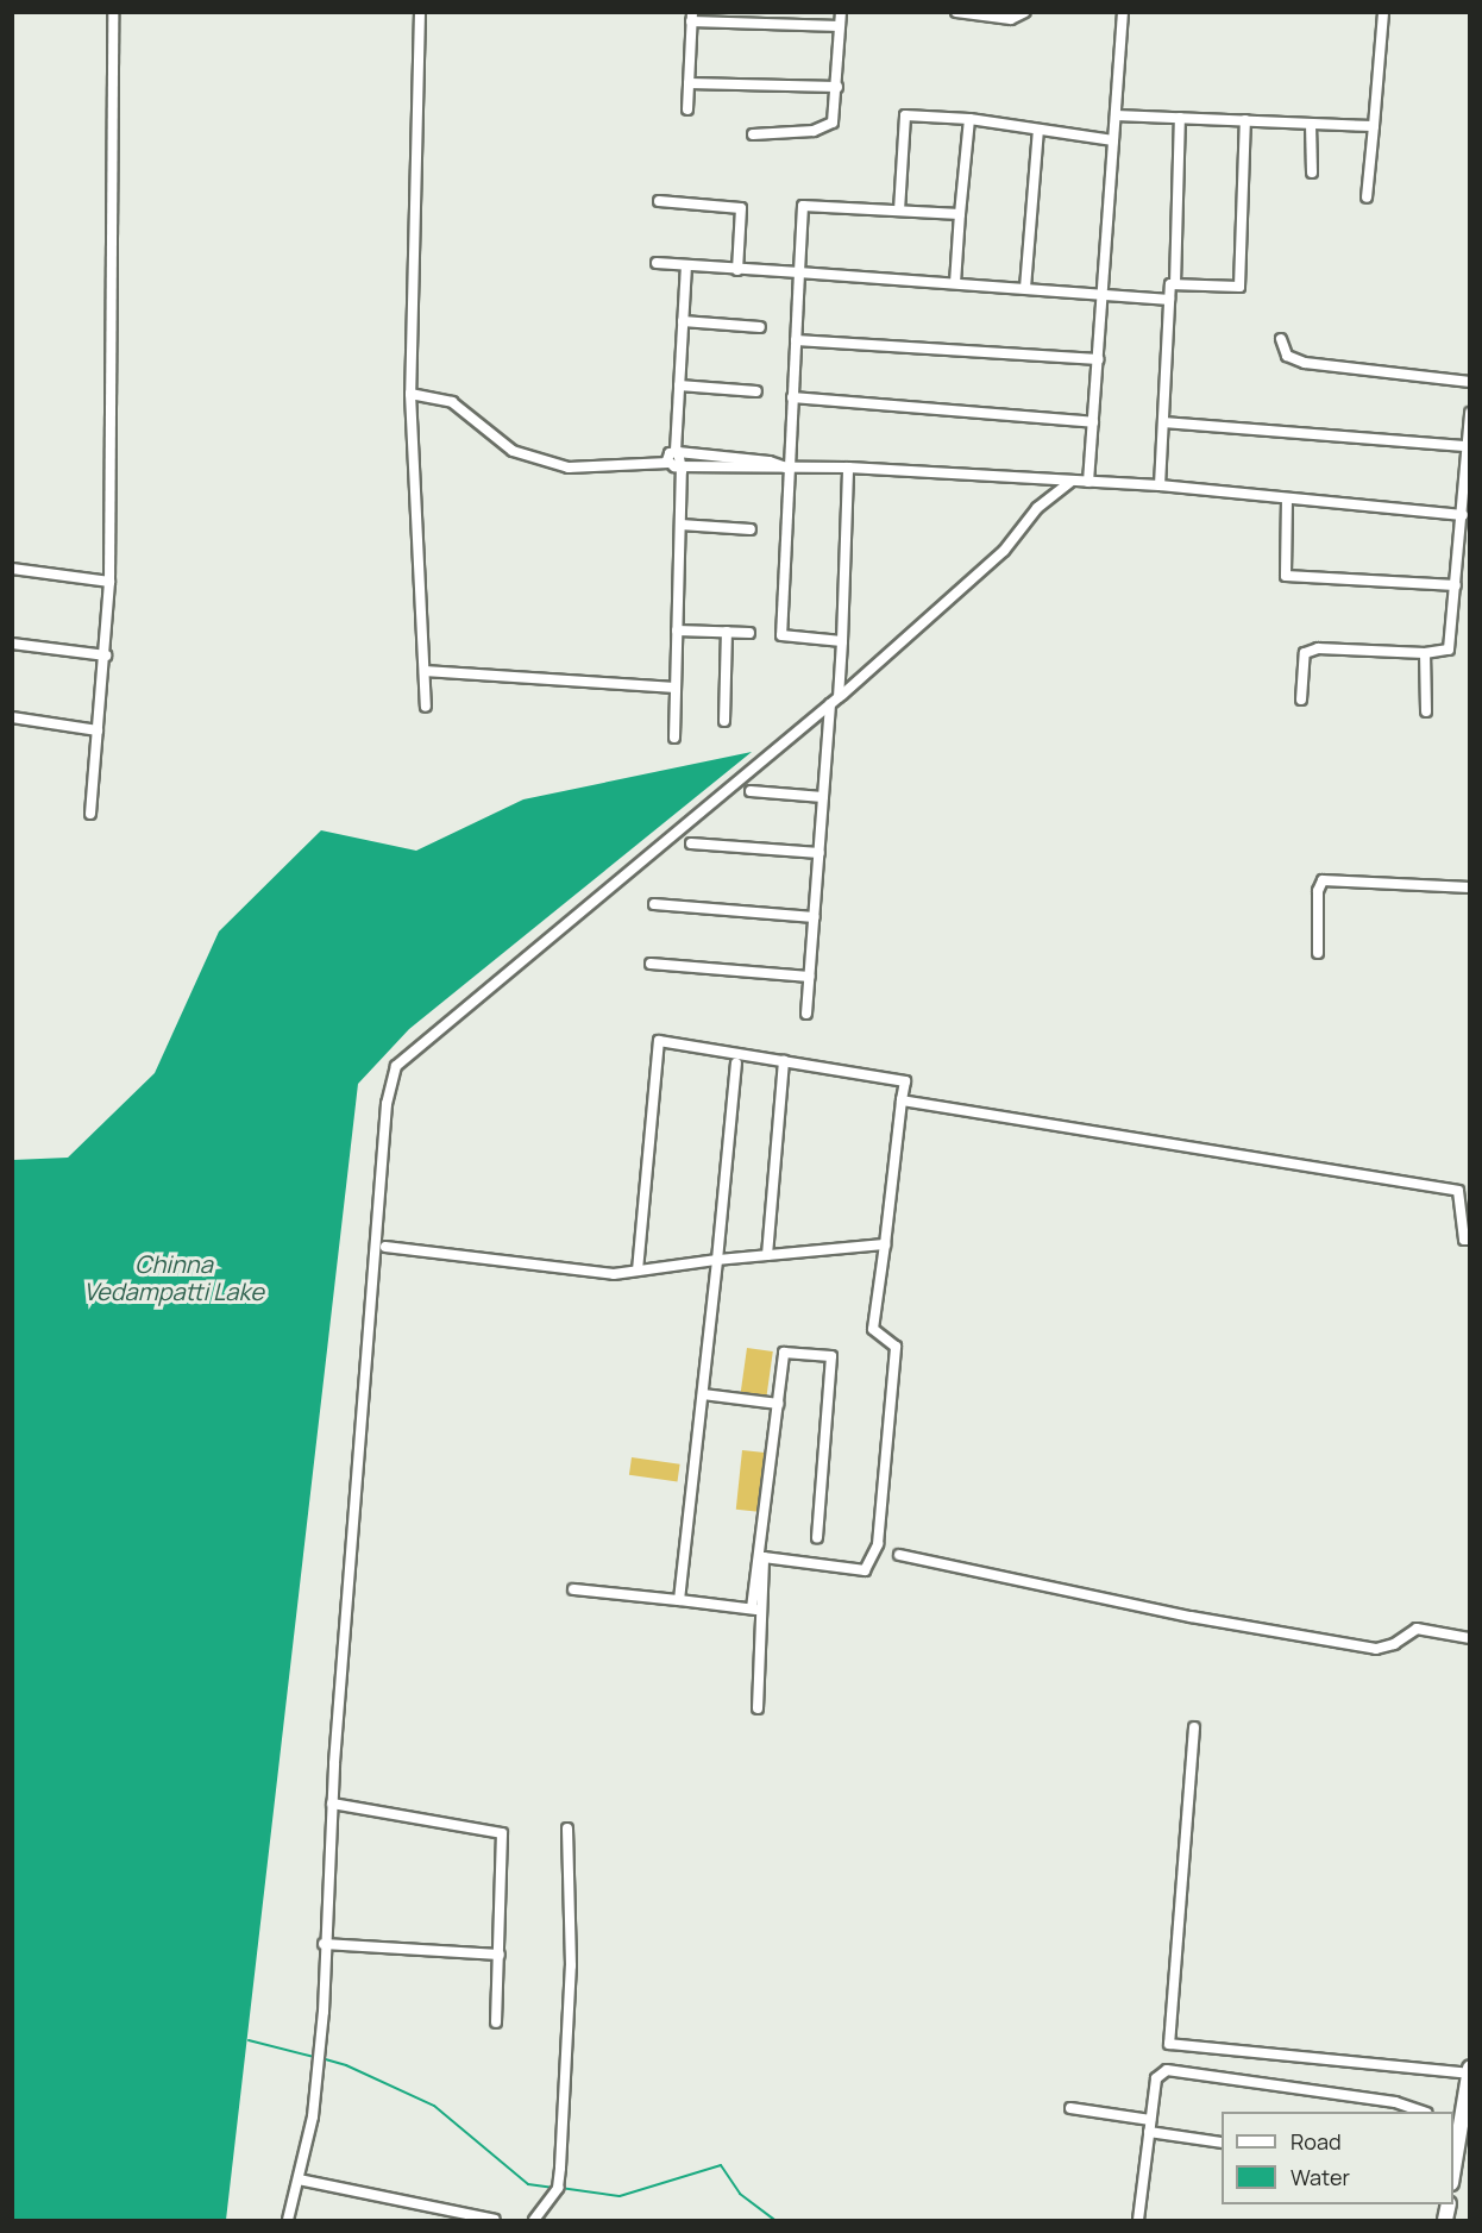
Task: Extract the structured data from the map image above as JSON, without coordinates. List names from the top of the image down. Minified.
{"water":["Chinna Vedampatti Lake"],"legend":["Road","Water"]}
